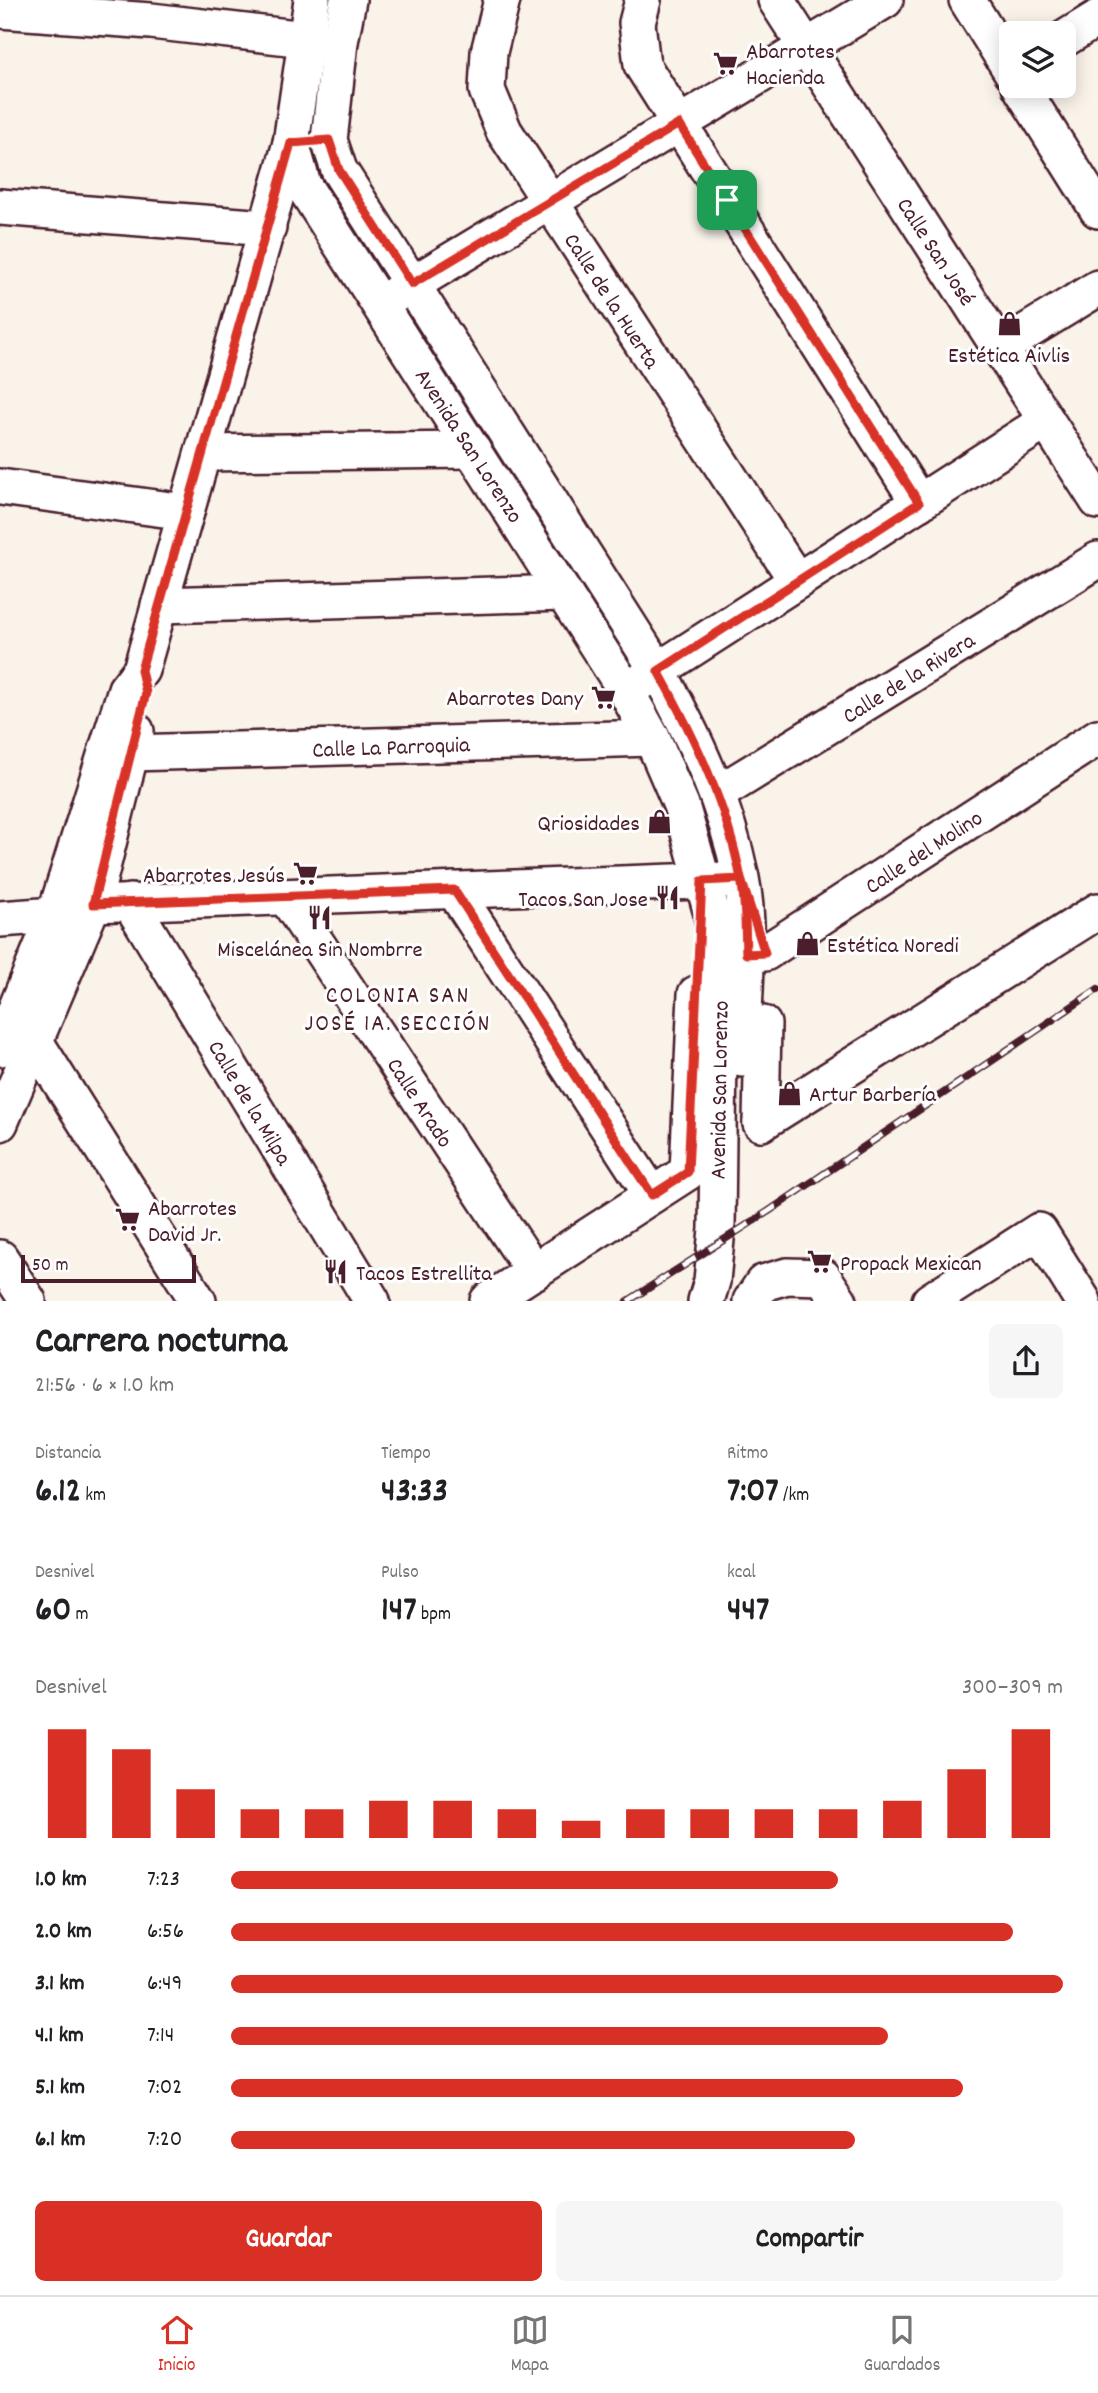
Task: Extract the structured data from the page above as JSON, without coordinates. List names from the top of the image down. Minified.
{"streets":{"street":["Calle San José","Calle de la Huerta","Avenida San Lorenzo","Calle de la Rivera","Calle La Parroquia","Calle del Molino","Calle de la Milpa","Calle Arado"]},"crossings":[["Avenida San Lorenzo","Calle de la Rivera"],["Avenida San Lorenzo","Calle La Parroquia"],["Avenida San Lorenzo","Calle del Molino"]],"districts":["COLONIA SAN JOSÉ 1A. SECCIÓN"],"places":{"supermarket":["Abarrotes Hacienda","Abarrotes Dany","Abarrotes Jesús","Abarrotes David Jr.","Propack Mexican"],"shop":["Estética Aivlis","Qriosidades","Estética Noredi","Artur Barbería"],"restaurant":["Tacos San Jose","Miscelánea Sin Nombrre","Tacos Estrellita"]},"scale_bar":"50 m","page":{"scale":"50 m","heading":["Carrera nocturna","21:56 · 6 × 1.0 km"],"stats":[["Distancia","6.12 km"],["Tiempo","43:33"],["Ritmo","7:07 /km"],["Desnivel","60 m"],["Pulso","147 bpm"],["kcal","447"]],"chart":["Desnivel","300–309 m"],"list":[{"name":"1.0 km","note":"7:23"},{"name":"2.0 km","note":"6:56"},{"name":"3.1 km","note":"6:49"},{"name":"4.1 km","note":"7:14"},{"name":"5.1 km","note":"7:02"},{"name":"6.1 km","note":"7:20"}],"buttons":["Guardar","Compartir"],"tabs":["Inicio","Mapa","Guardados"]}}
